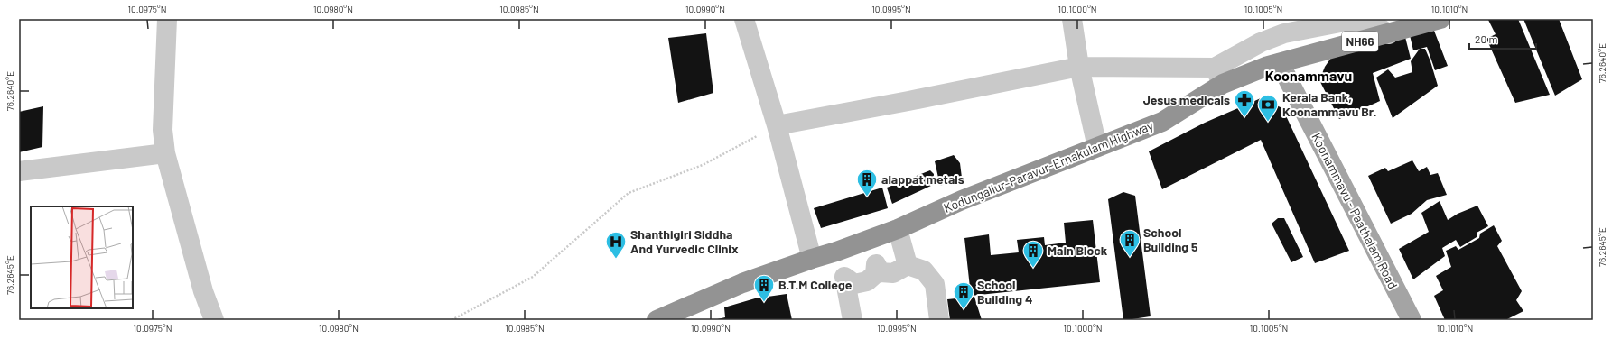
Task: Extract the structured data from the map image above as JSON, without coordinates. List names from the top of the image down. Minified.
{"streets":{"highway":["NH66","Kodungallur-Paravur-Ernakulam Highway"],"main road":["Koonammavu - Paathalam Road"]},"crossings":[["Kodungallur-Paravur-Ernakulam Highway","Koonammavu - Paathalam Road"]],"districts":["Koonammavu"],"places":{"pharmacy":["Jesus medicals"],"bank":["Kerala Bank, Koonammavu Br."],"building":["alappat metals","School Building 5","Main Block","B.T.M College","School Building 4"],"hospital":["Shanthigiri Siddha And Yurvedic Clinix"]},"scale_bar":"20 m","coordinates":["10.0975°N","10.0980°N","10.0985°N","10.0990°N","10.0995°N","10.1000°N","10.1005°N","10.1010°N","76.2640°E","76.2645°E"]}
